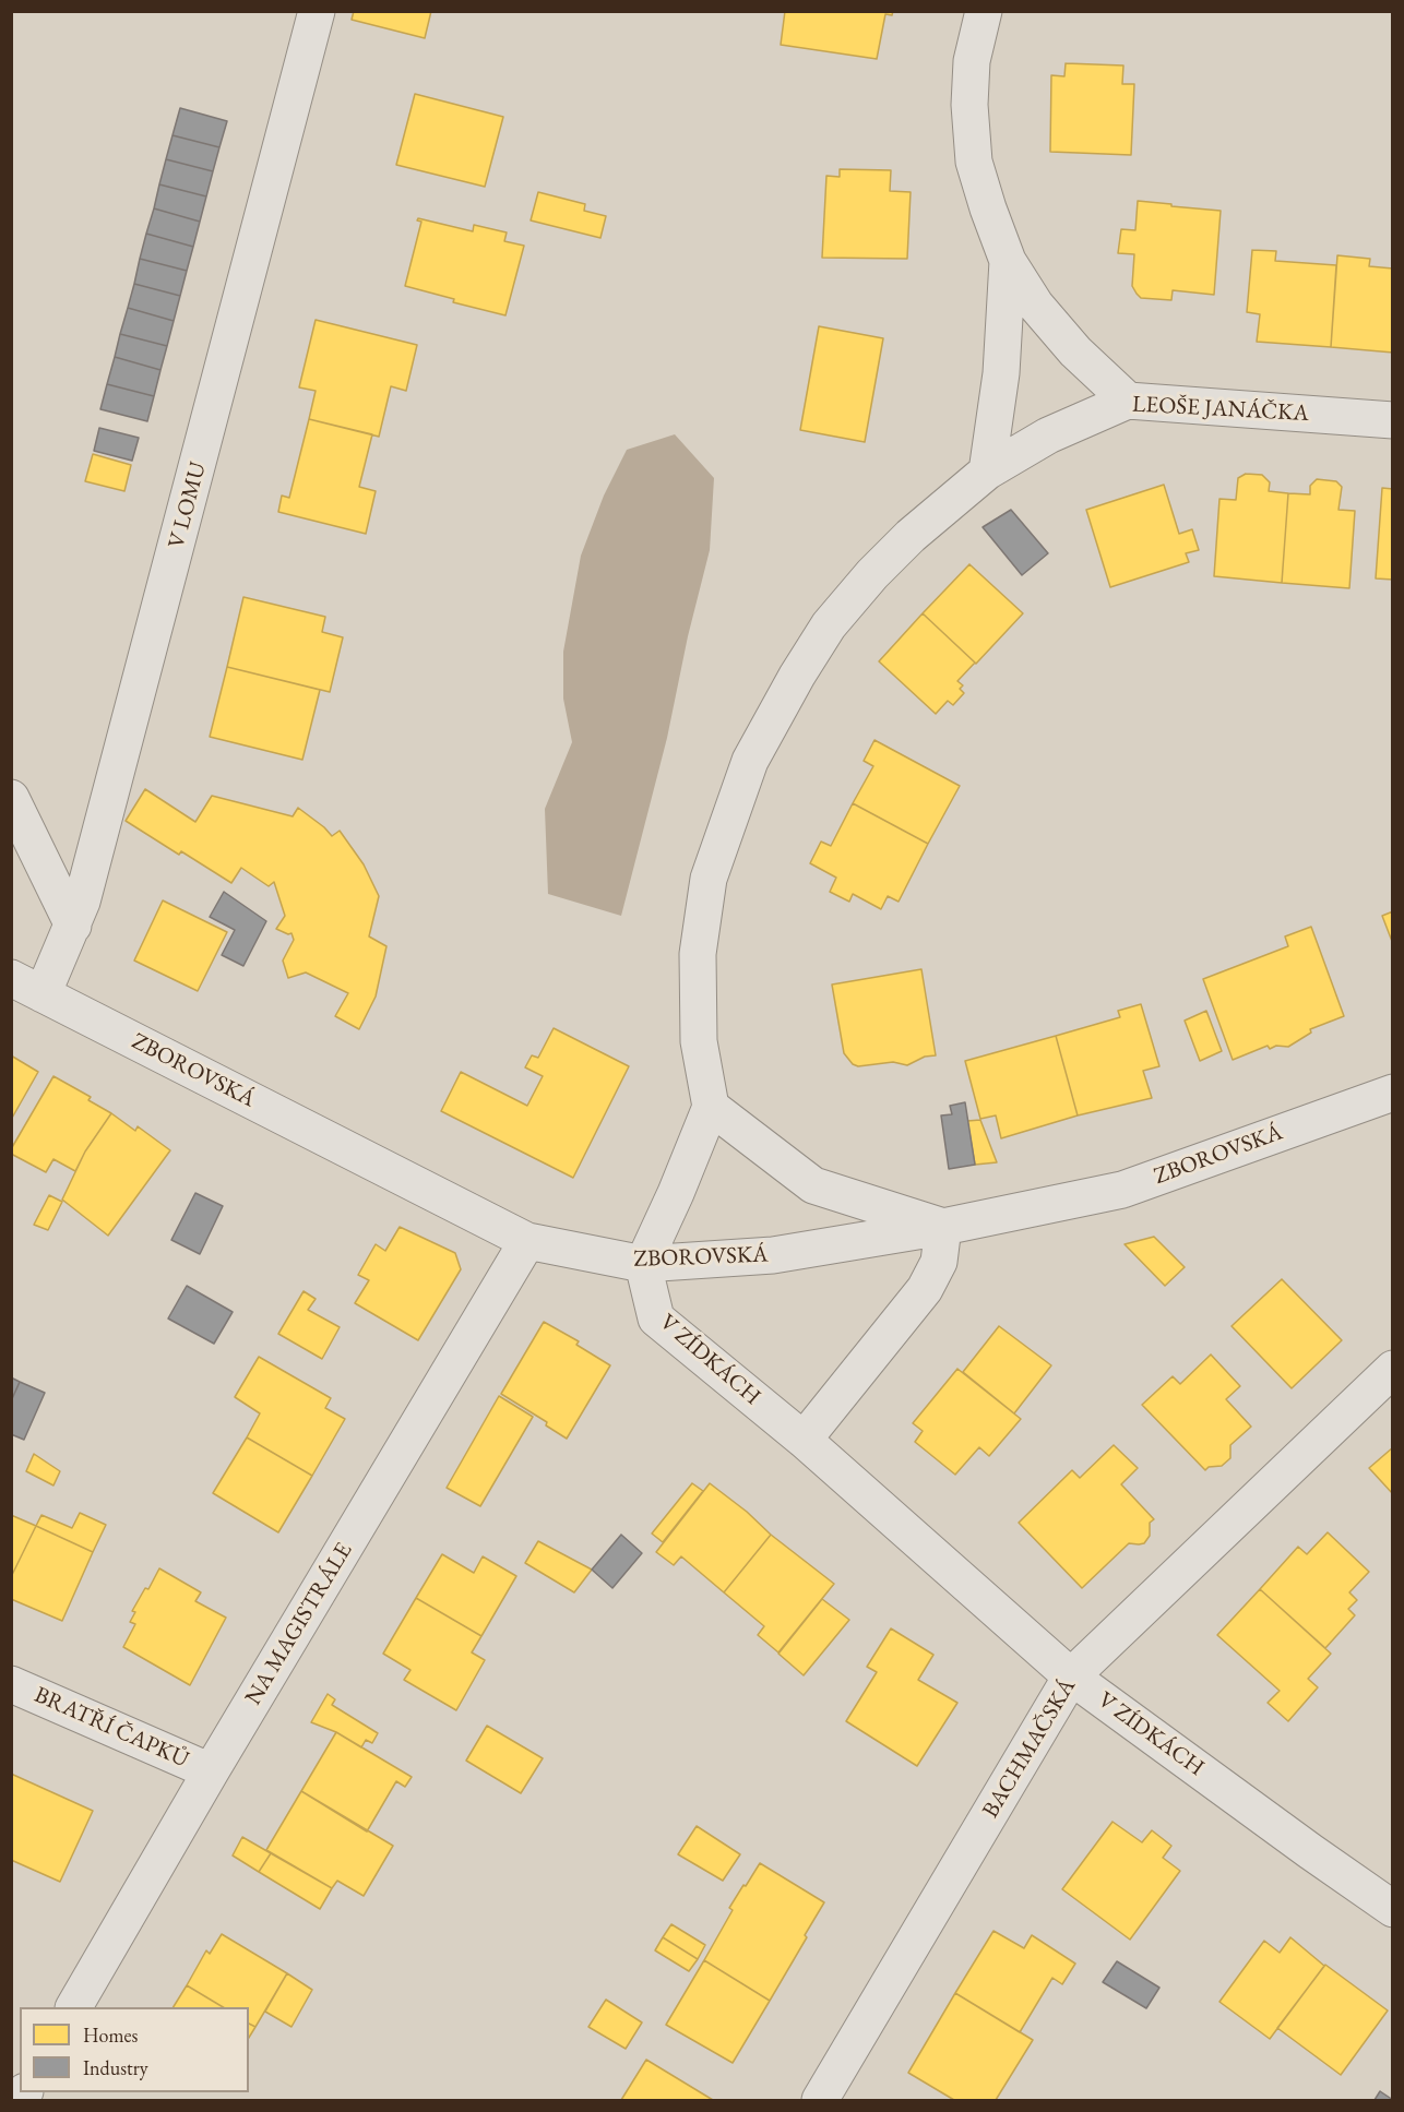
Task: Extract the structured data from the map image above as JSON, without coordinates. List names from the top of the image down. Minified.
{"streets":{"street":["LEOŠE JANÁČKA","V LOMU","ZBOROVSKÁ","V ZÍDKÁCH","NA MAGISTRÁLE","BRATŘÍ ČAPKŮ","BACHMAČSKÁ"]},"crossings":[["V LOMU","ZBOROVSKÁ"],["ZBOROVSKÁ","V ZÍDKÁCH"],["ZBOROVSKÁ","NA MAGISTRÁLE"],["V ZÍDKÁCH","BACHMAČSKÁ"],["NA MAGISTRÁLE","BRATŘÍ ČAPKŮ"]],"legend":["Homes","Industry"]}
